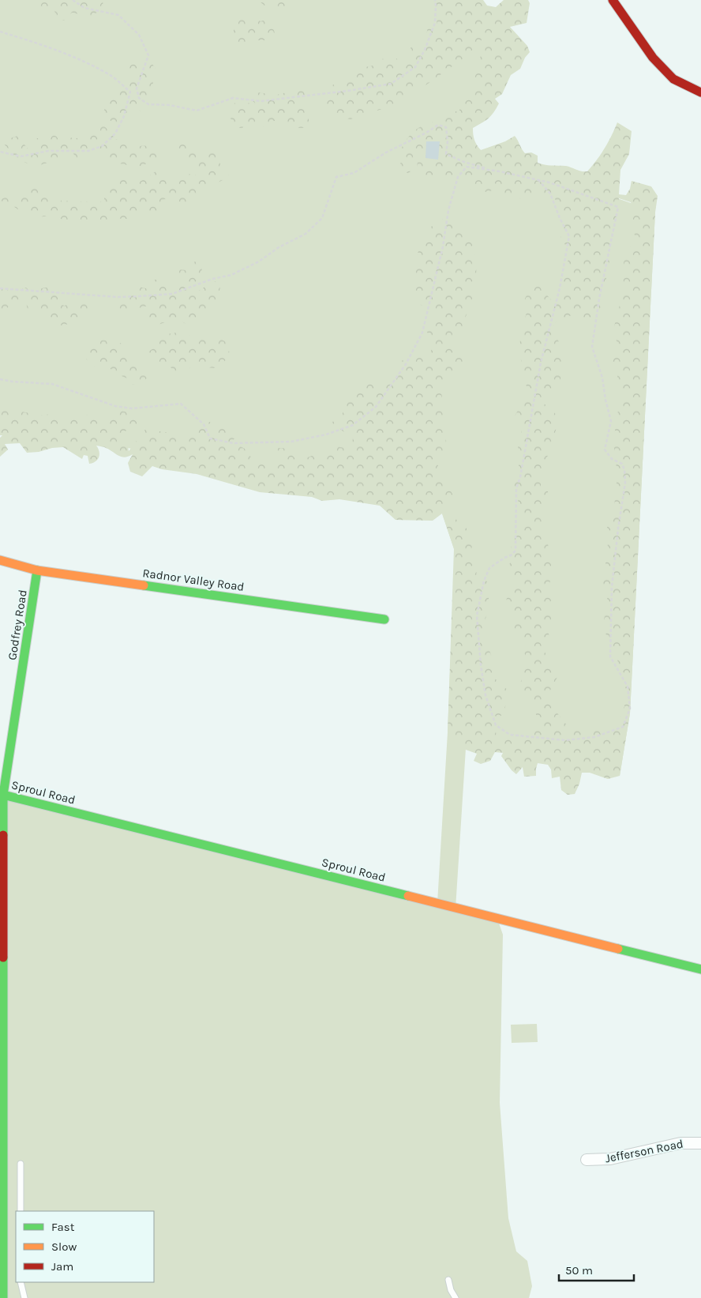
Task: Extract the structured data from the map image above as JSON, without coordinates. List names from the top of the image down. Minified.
{"streets":{"street":["Radnor Valley Road","Godfrey Road","Sproul Road","Jefferson Road"]},"crossings":[["Radnor Valley Road","Godfrey Road"],["Godfrey Road","Sproul Road"]],"legend":["Fast","Slow","Jam"],"scale_bar":"50 m"}
